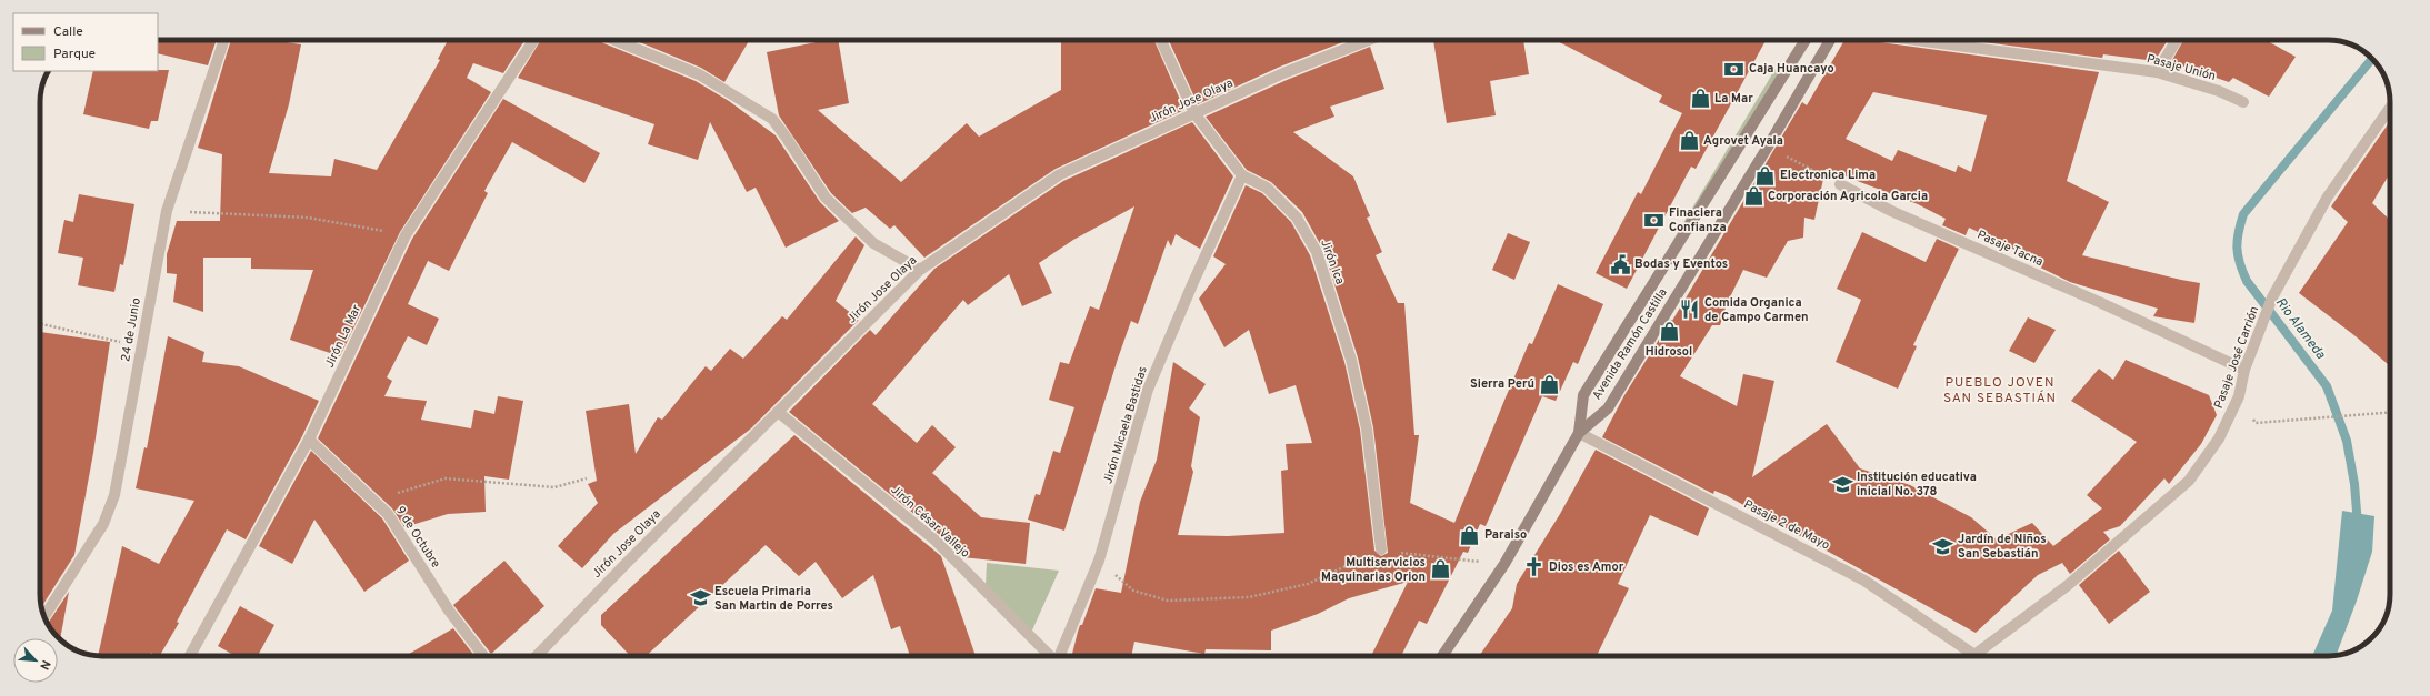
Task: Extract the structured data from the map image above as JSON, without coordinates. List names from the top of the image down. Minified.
{"streets":{"street":["Pasaje Unión","Jirón Jose Olaya","Pasaje Tacna","Jirón Ica","24 de Junio","Jirón La Mar","Avenida Ramón Castilla","Pasaje José Carrión","Jirón Micaela Bastidas","Jirón César Vallejo","Pasaje 2 de Mayo","9 de Octubre"]},"crossings":[["Jirón Jose Olaya","Jirón Ica"],["Jirón Jose Olaya","Jirón César Vallejo"],["Pasaje Tacna","Pasaje José Carrión"],["Jirón Ica","Jirón Micaela Bastidas"],["Jirón La Mar","9 de Octubre"],["Avenida Ramón Castilla","Pasaje 2 de Mayo"]],"districts":["PUEBLO JOVEN SAN SEBASTIÁN"],"water":["Rio Alameda"],"places":{"bank":["Caja Huancayo","Finaciera Confianza"],"shop":["La Mar","Agrovet Ayala","Electronica Lima","Corporación Agricola Garcia","Hidrosol","Sierra Perú","Paraiso","Multiservicios Maquinarias Orion"],"public building":["Bodas y Eventos"],"restaurant":["Comida Organica de Campo Carmen"],"school or university":["Institución educativa inicial No. 378","Jardín de Niños San Sebastián","Escuela Primaria San Martin de Porres"],"church":["Dios es Amor"]},"legend":["Calle","Parque"],"north":"bottom right"}
